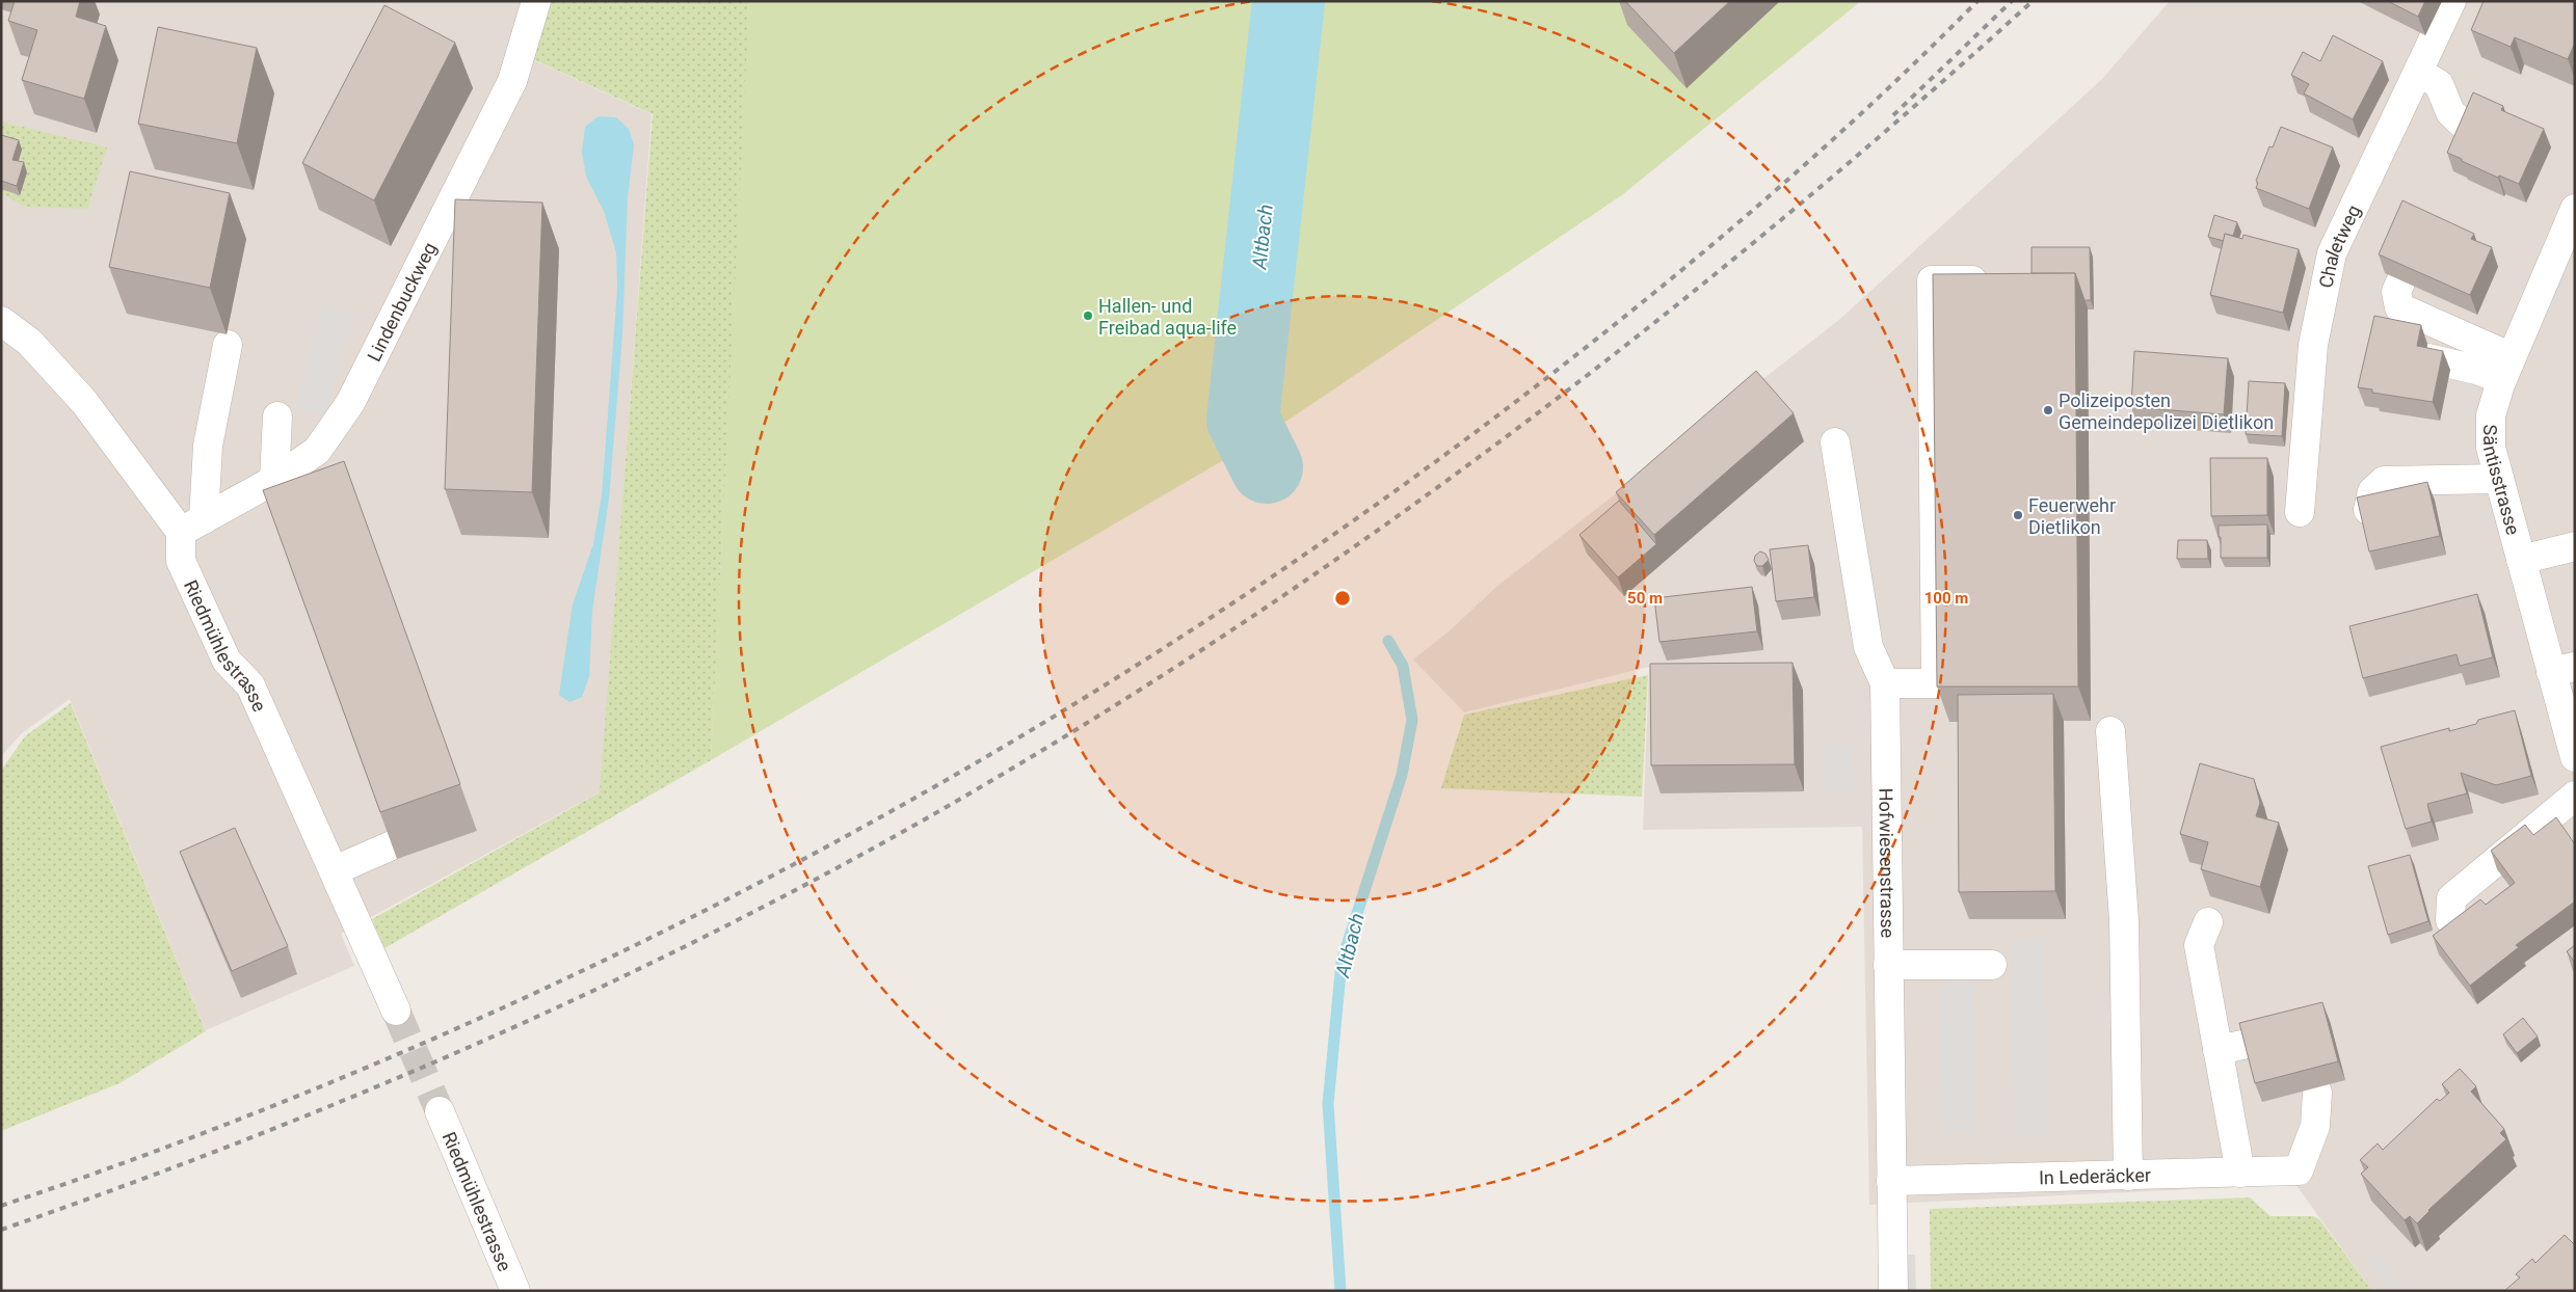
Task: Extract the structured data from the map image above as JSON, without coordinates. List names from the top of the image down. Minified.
{"streets":{"street":["Chaletweg","Lindenbuckweg","Säntisstrasse","Riedmühlestrasse","Hofwiesenstrasse","In Lederäcker"]},"crossings":[["Lindenbuckweg","Riedmühlestrasse"],["Hofwiesenstrasse","In Lederäcker"]],"water":["Altbach"],"places":["Hallen- und Freibad aqua-life","Polizeiposten Gemeindepolizei Dietlikon","Feuerwehr Dietlikon"],"rings":["50 m","100 m"]}
